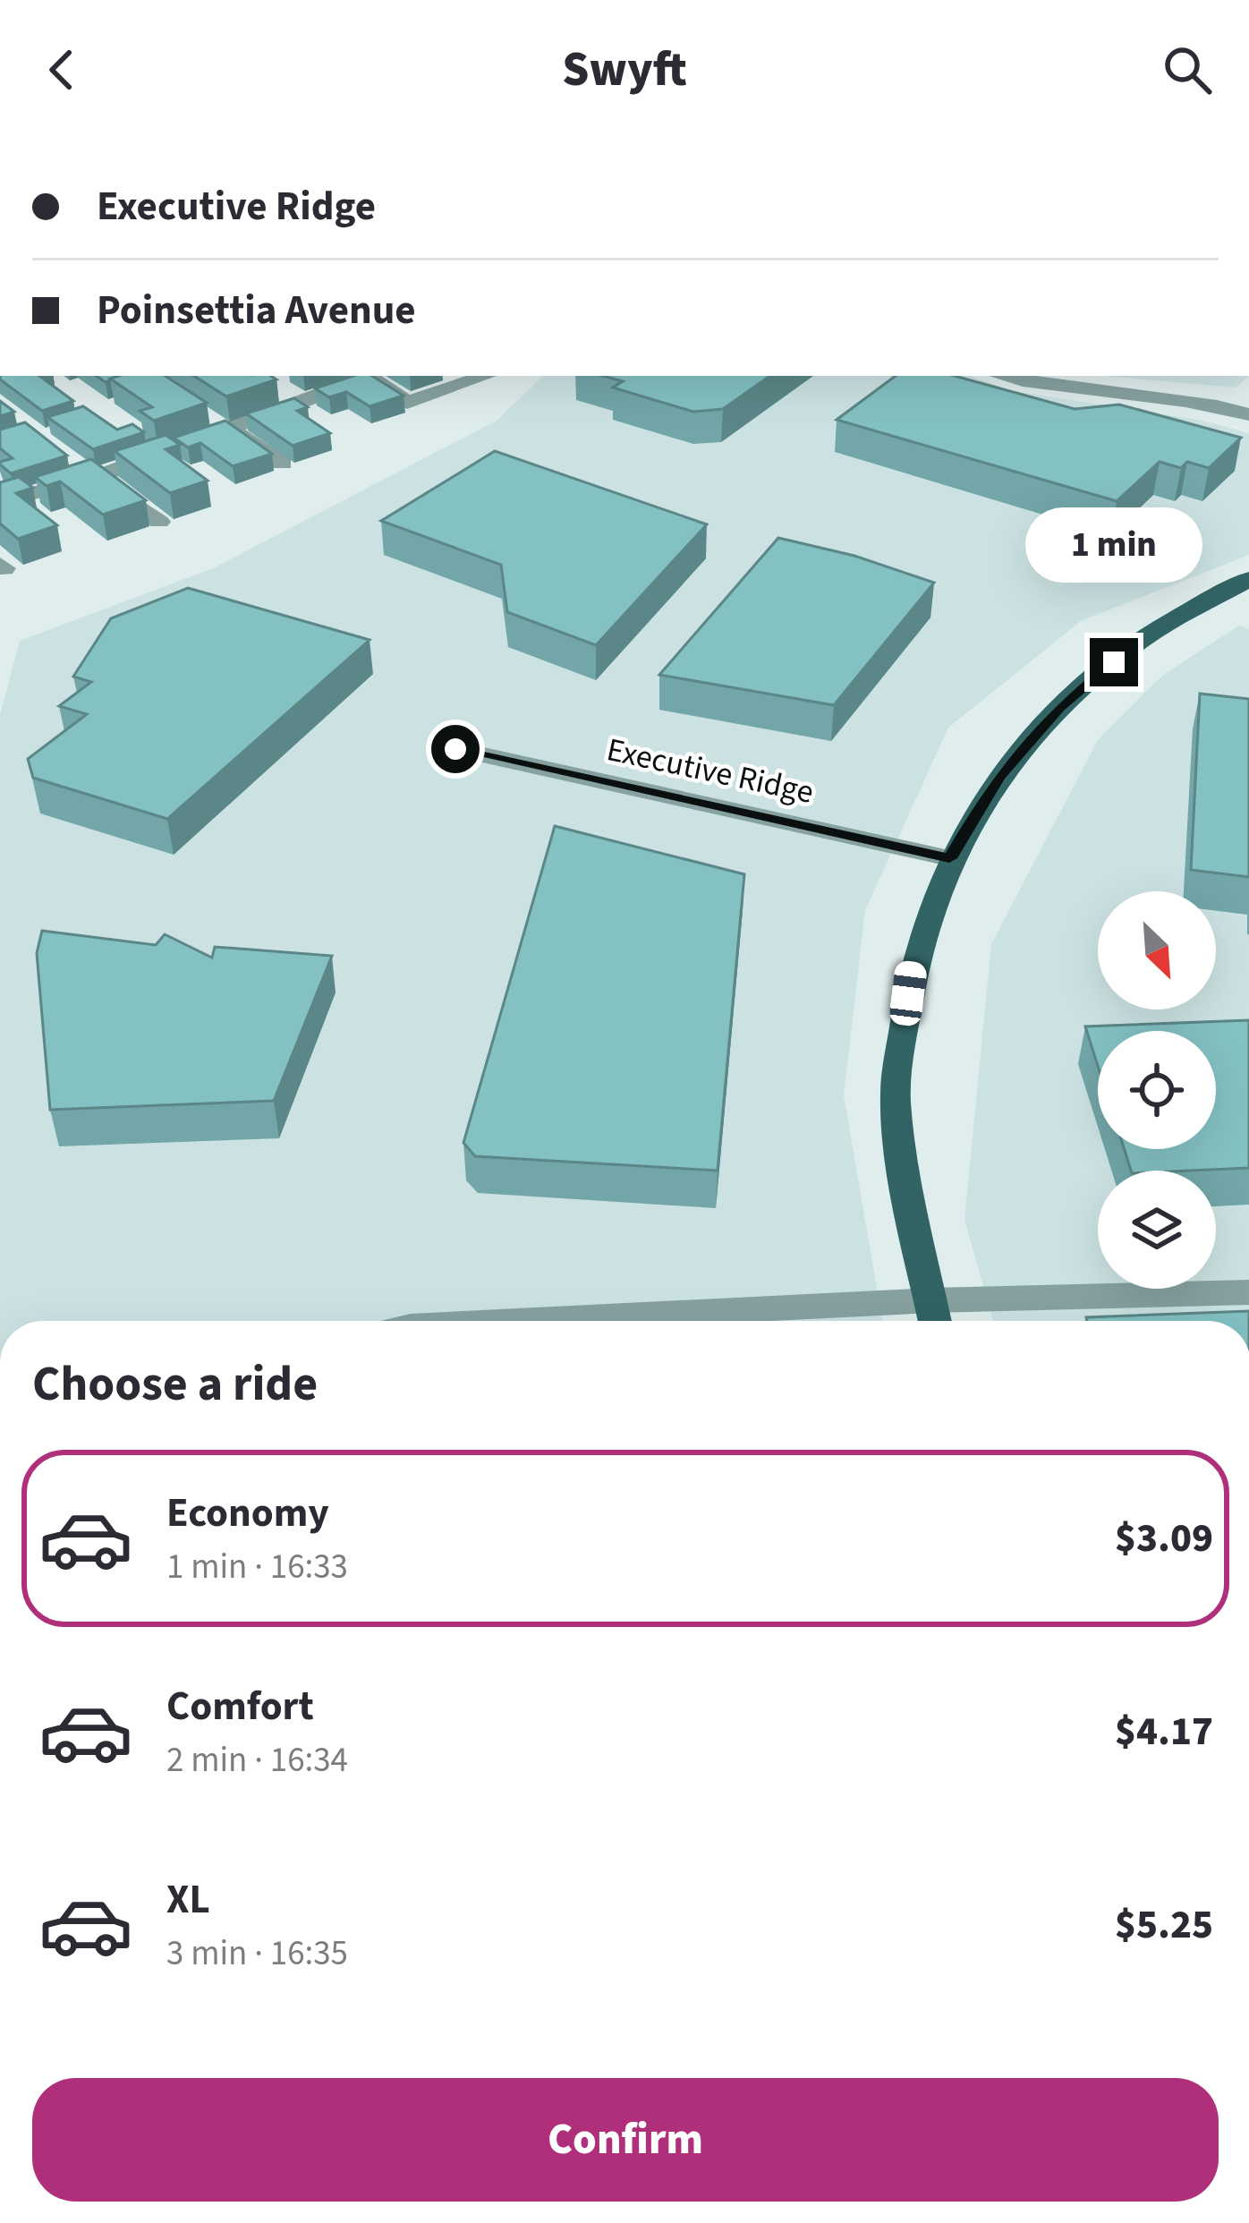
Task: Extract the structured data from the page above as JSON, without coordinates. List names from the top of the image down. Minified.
{"streets":{"street":["Executive Ridge"]},"north":"bottom right","page":{"header":"Swyft","banner":["Executive Ridge","Poinsettia Avenue"],"bubble":"1 min","heading":"Choose a ride","list":[{"name":"Economy","note":"1 min · 16:33","value":"$3.09"},{"name":"Comfort","note":"2 min · 16:34","value":"$4.17"},{"name":"XL","note":"3 min · 16:35","value":"$5.25"}],"buttons":"Confirm"}}
